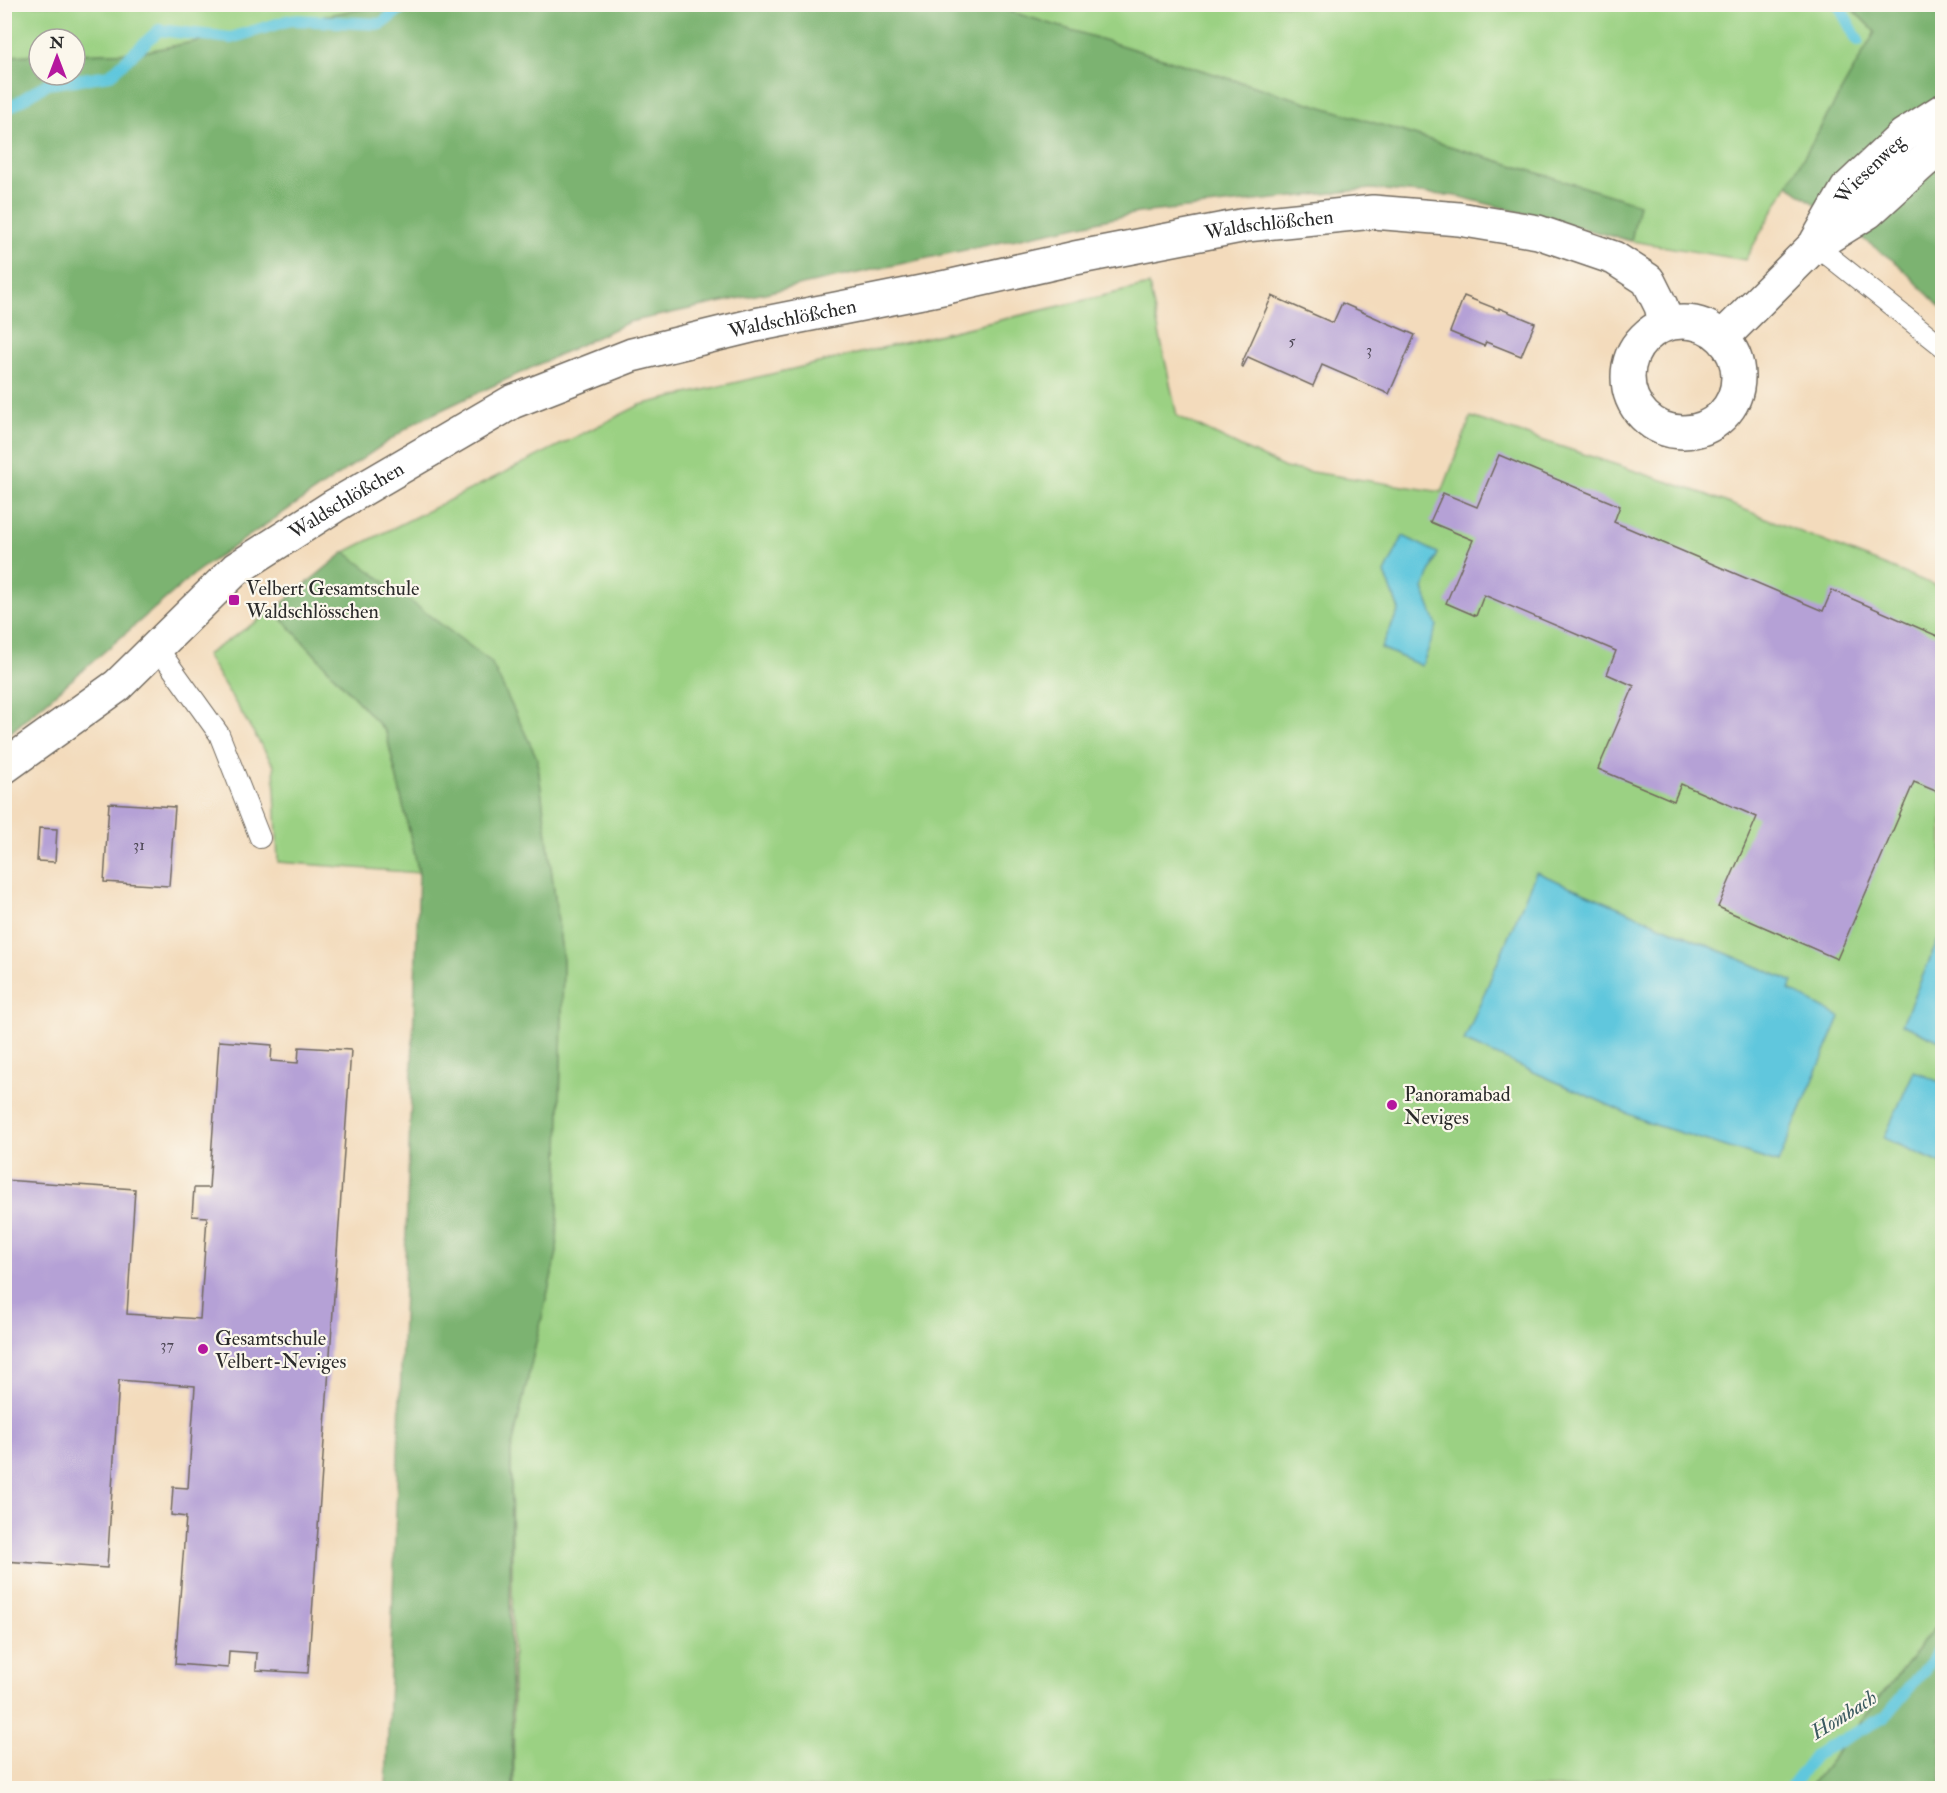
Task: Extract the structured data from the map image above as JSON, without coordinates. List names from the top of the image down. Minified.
{"streets":{"street":["Wiesenweg","Waldschlößchen"]},"crossings":[["Wiesenweg","Waldschlößchen"]],"water":["Hombach"],"places":{"transit":["Velbert Gesamtschule Waldschlösschen"],"other":["Panoramabad Neviges","Gesamtschule Velbert-Neviges"]},"house_numbers":["5","3","31","37"],"north":"top"}
